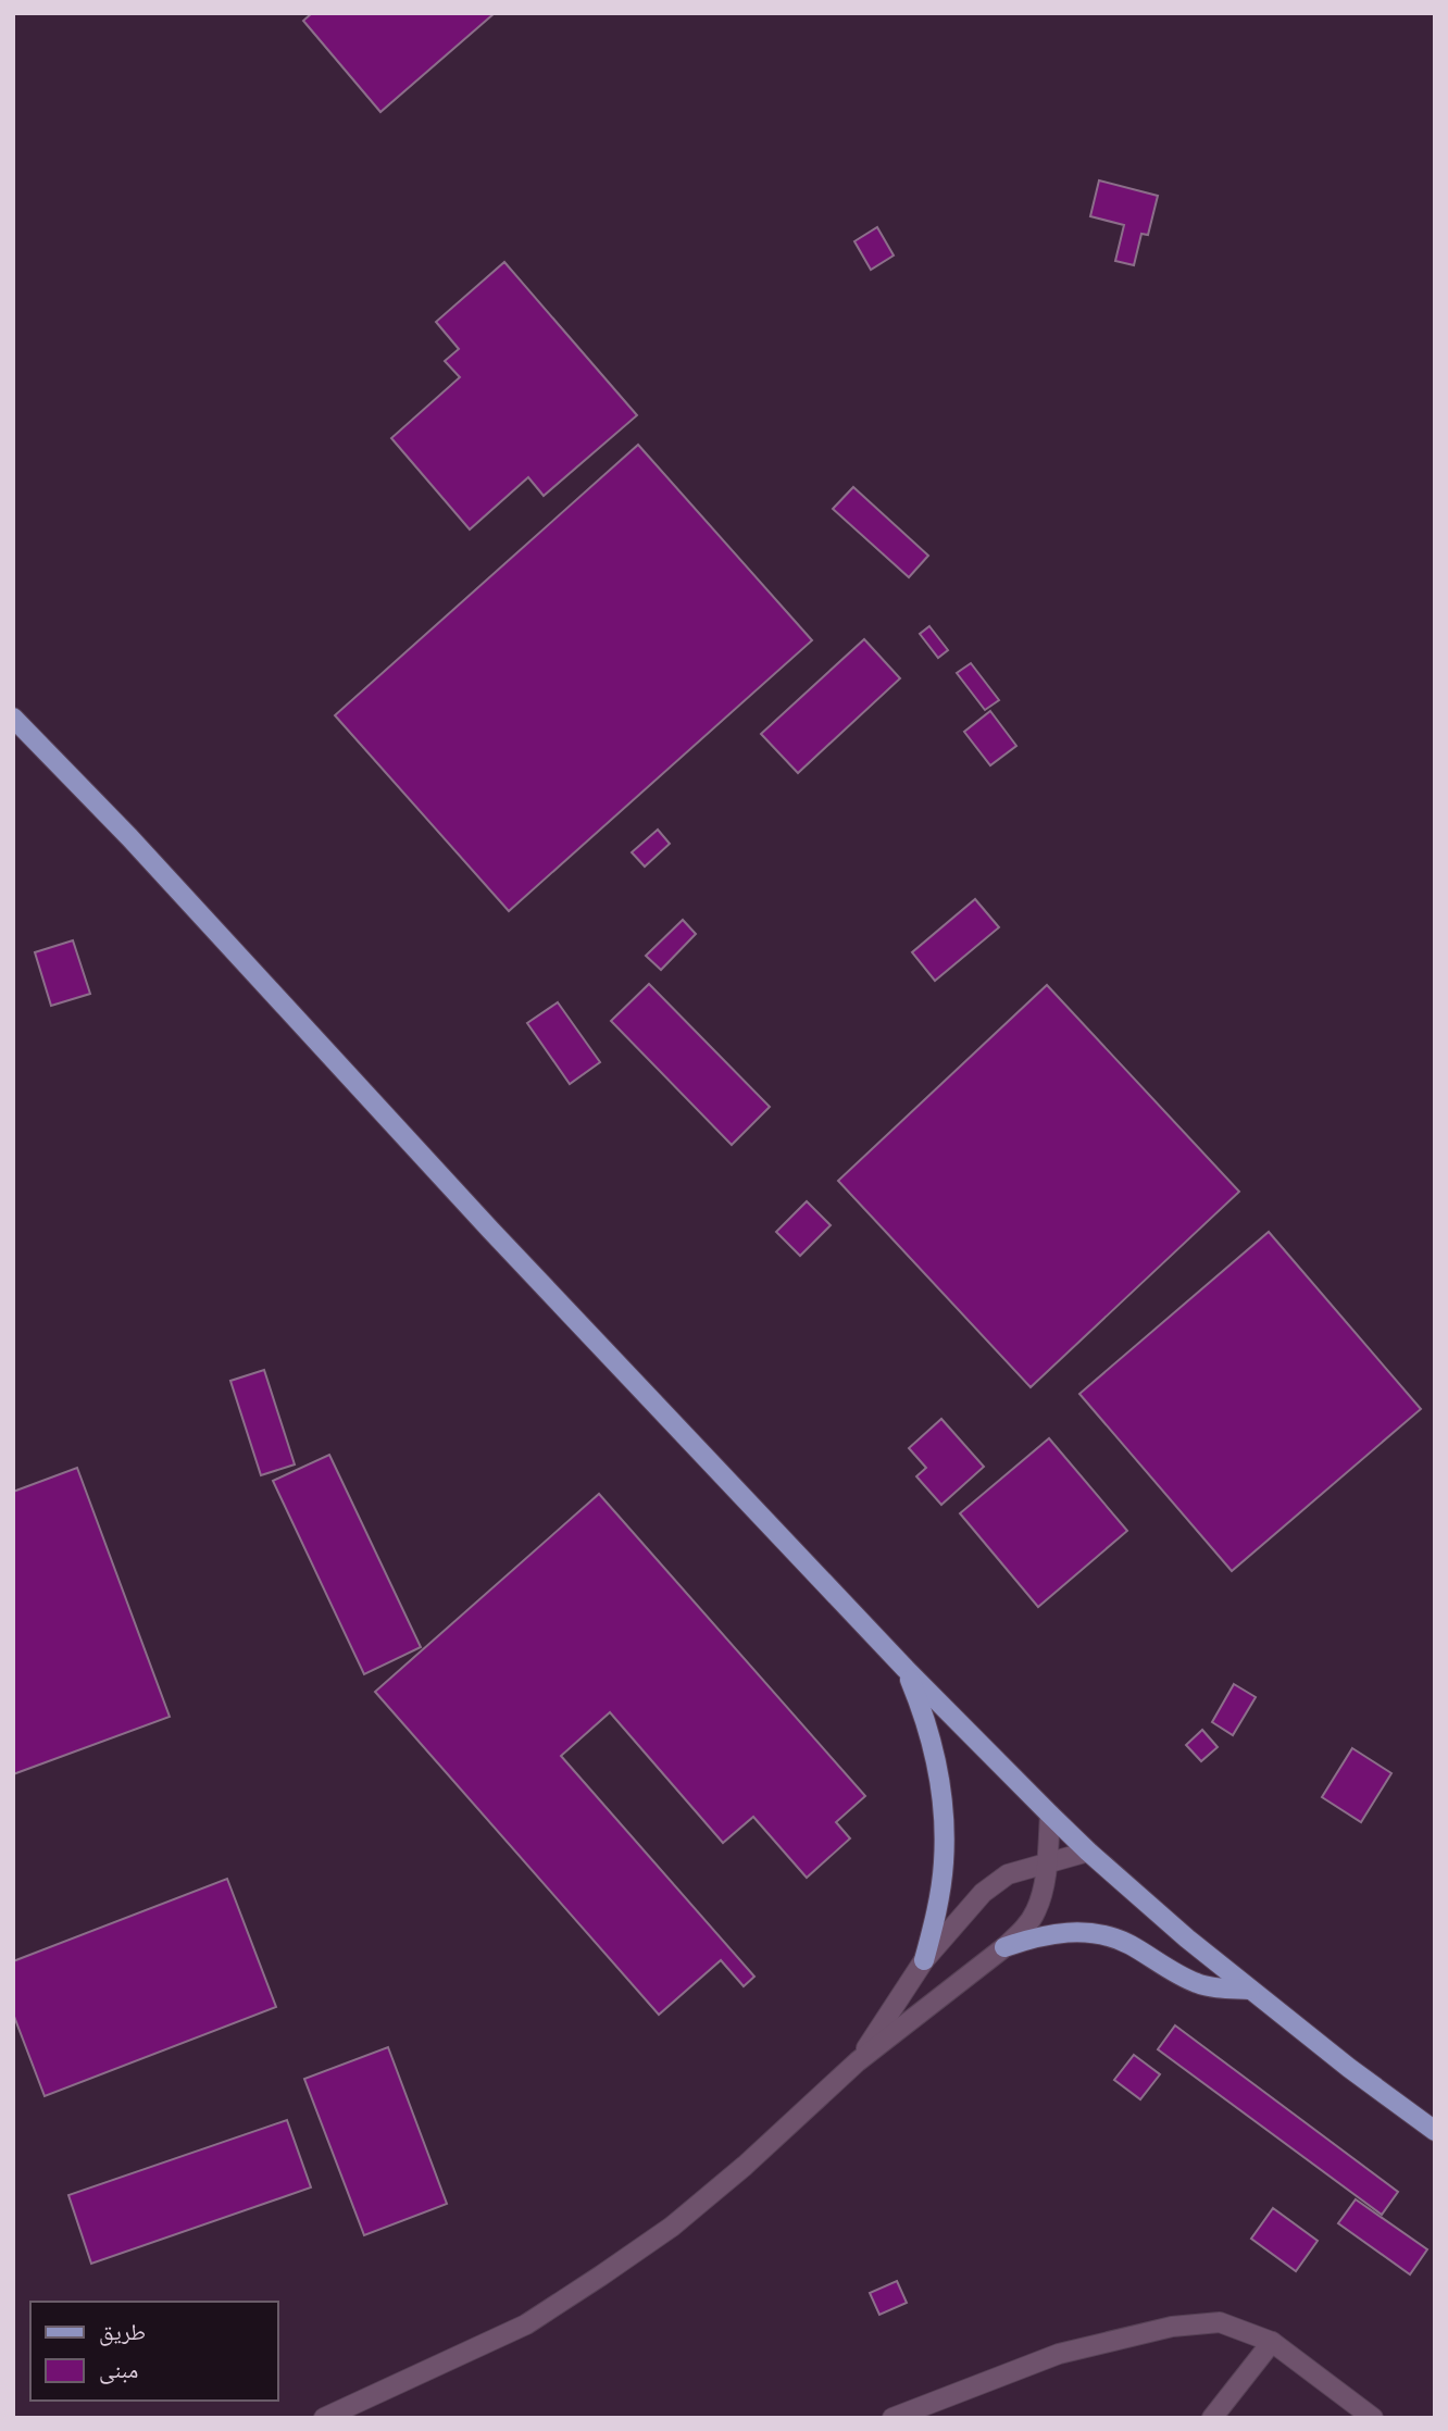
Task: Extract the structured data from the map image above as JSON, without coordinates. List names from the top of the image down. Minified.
{"legend":["طريق","مبنى"]}
